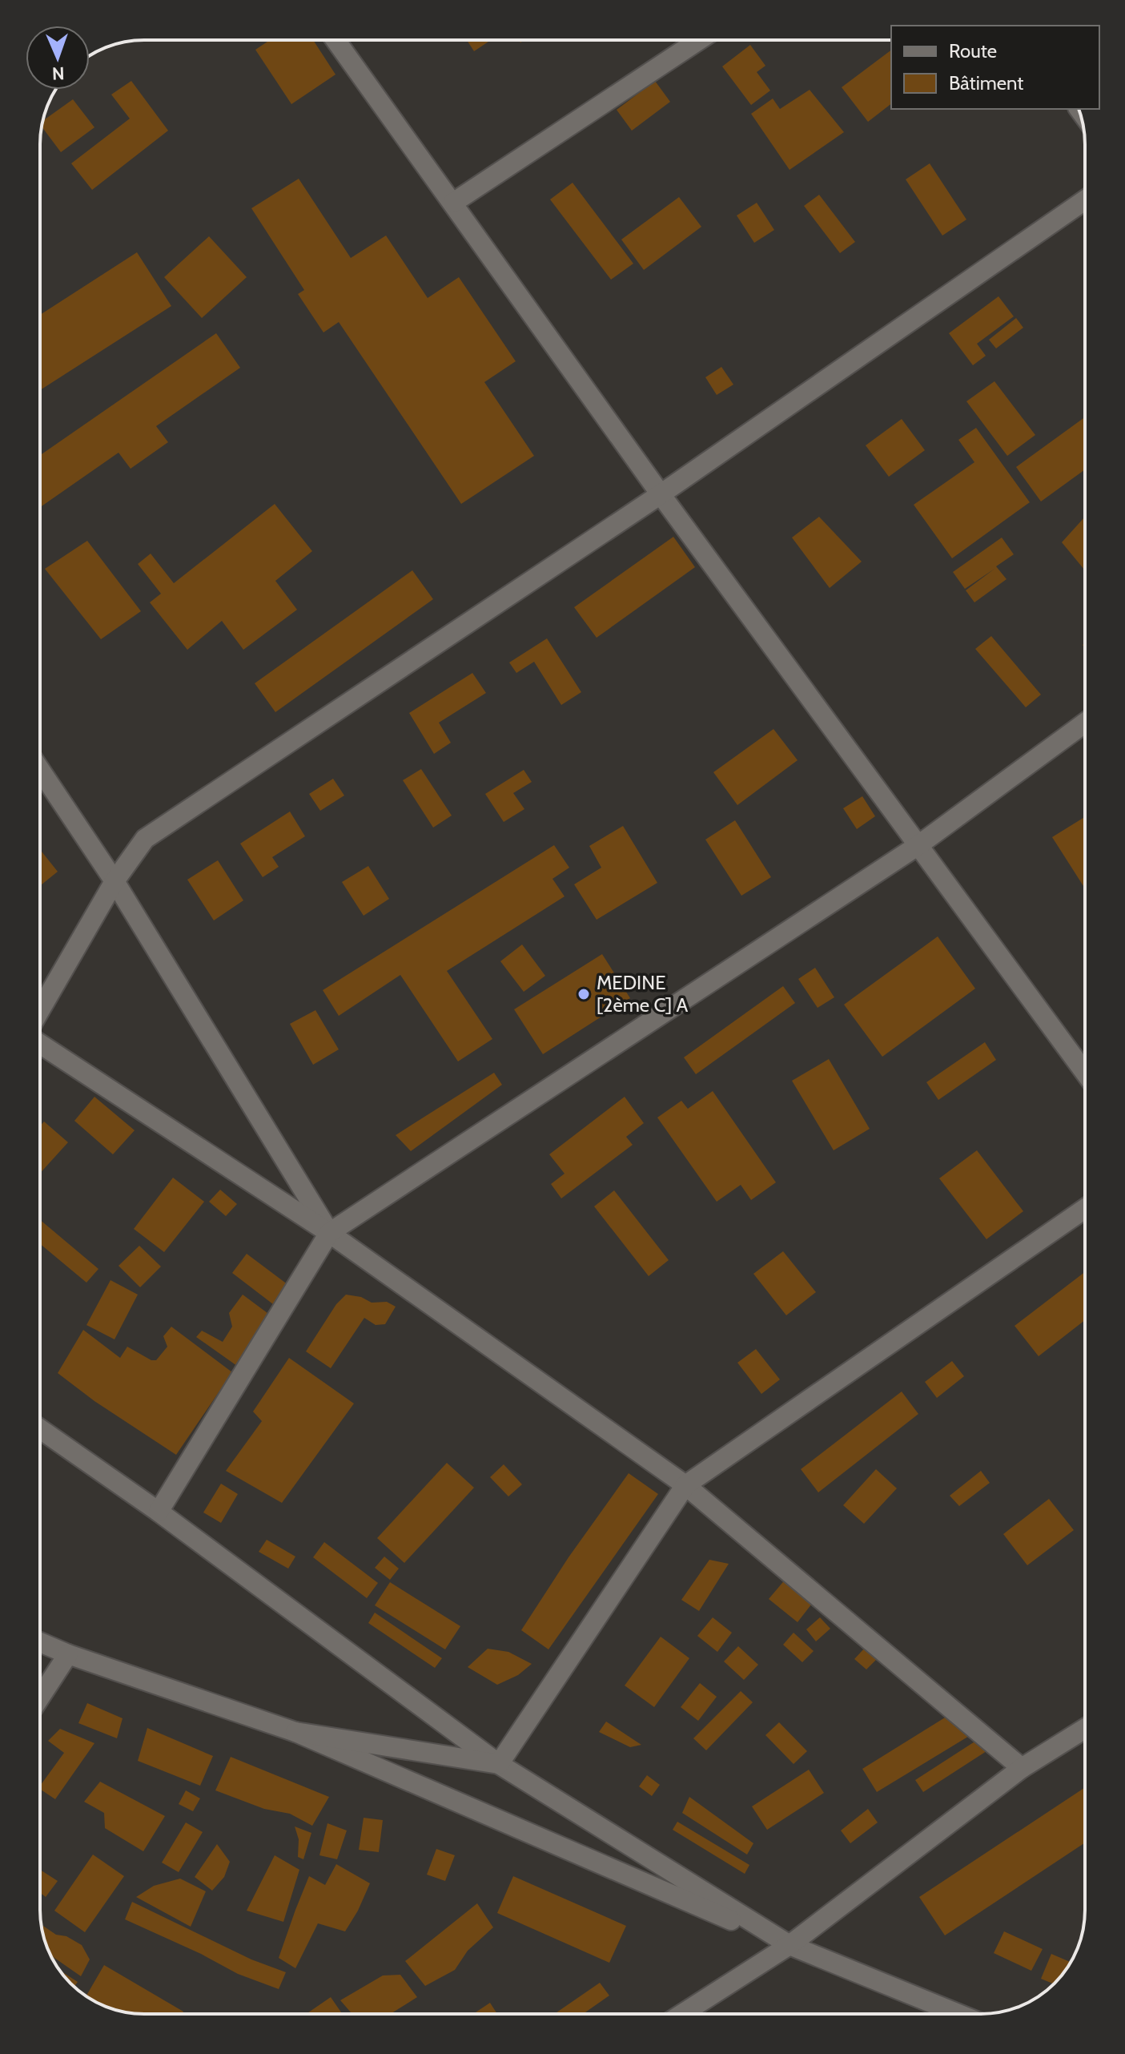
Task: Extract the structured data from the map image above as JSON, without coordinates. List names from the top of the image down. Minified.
{"places":["MEDINE [2ème C] A"],"legend":["Route","Bâtiment"],"north":"bottom"}
